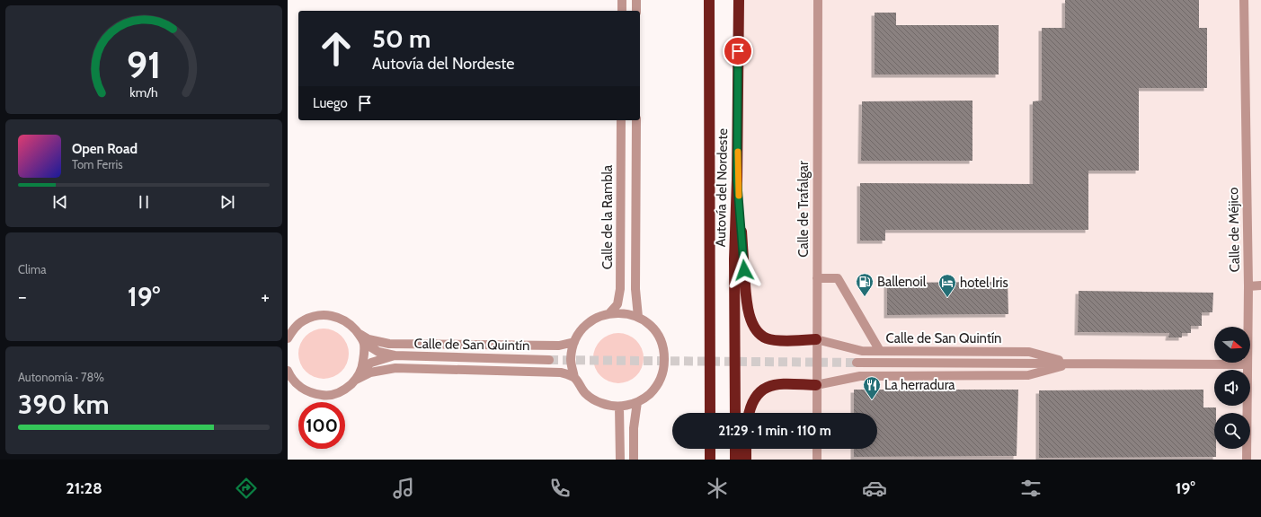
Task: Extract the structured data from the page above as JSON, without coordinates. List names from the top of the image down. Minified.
{"streets":{"highway":["Autovía del Nordeste"],"street":["Calle de Trafalgar","Calle de la Rambla","Calle de Méjico","Calle de San Quintín"]},"crossings":[["Calle de Trafalgar","Calle de San Quintín"],["Calle de Méjico","Calle de San Quintín"]],"places":{"fuel station":["Ballenoil"],"hotel":["hotel Iris"],"restaurant":["La herradura"]},"north":"right","page":{"turn":["50 m","Autovía del Nordeste"],"then":"Luego","song":["Open Road","Tom Ferris"],"tile":["Clima",["Autonomía · 78%","390 km"]],"heat":["−","19°","+"],"limit":"100","trip":"21:29 · 1 min · 110 m","tabs":["21:28","19°"],"gauge":["91","km/h"]}}
